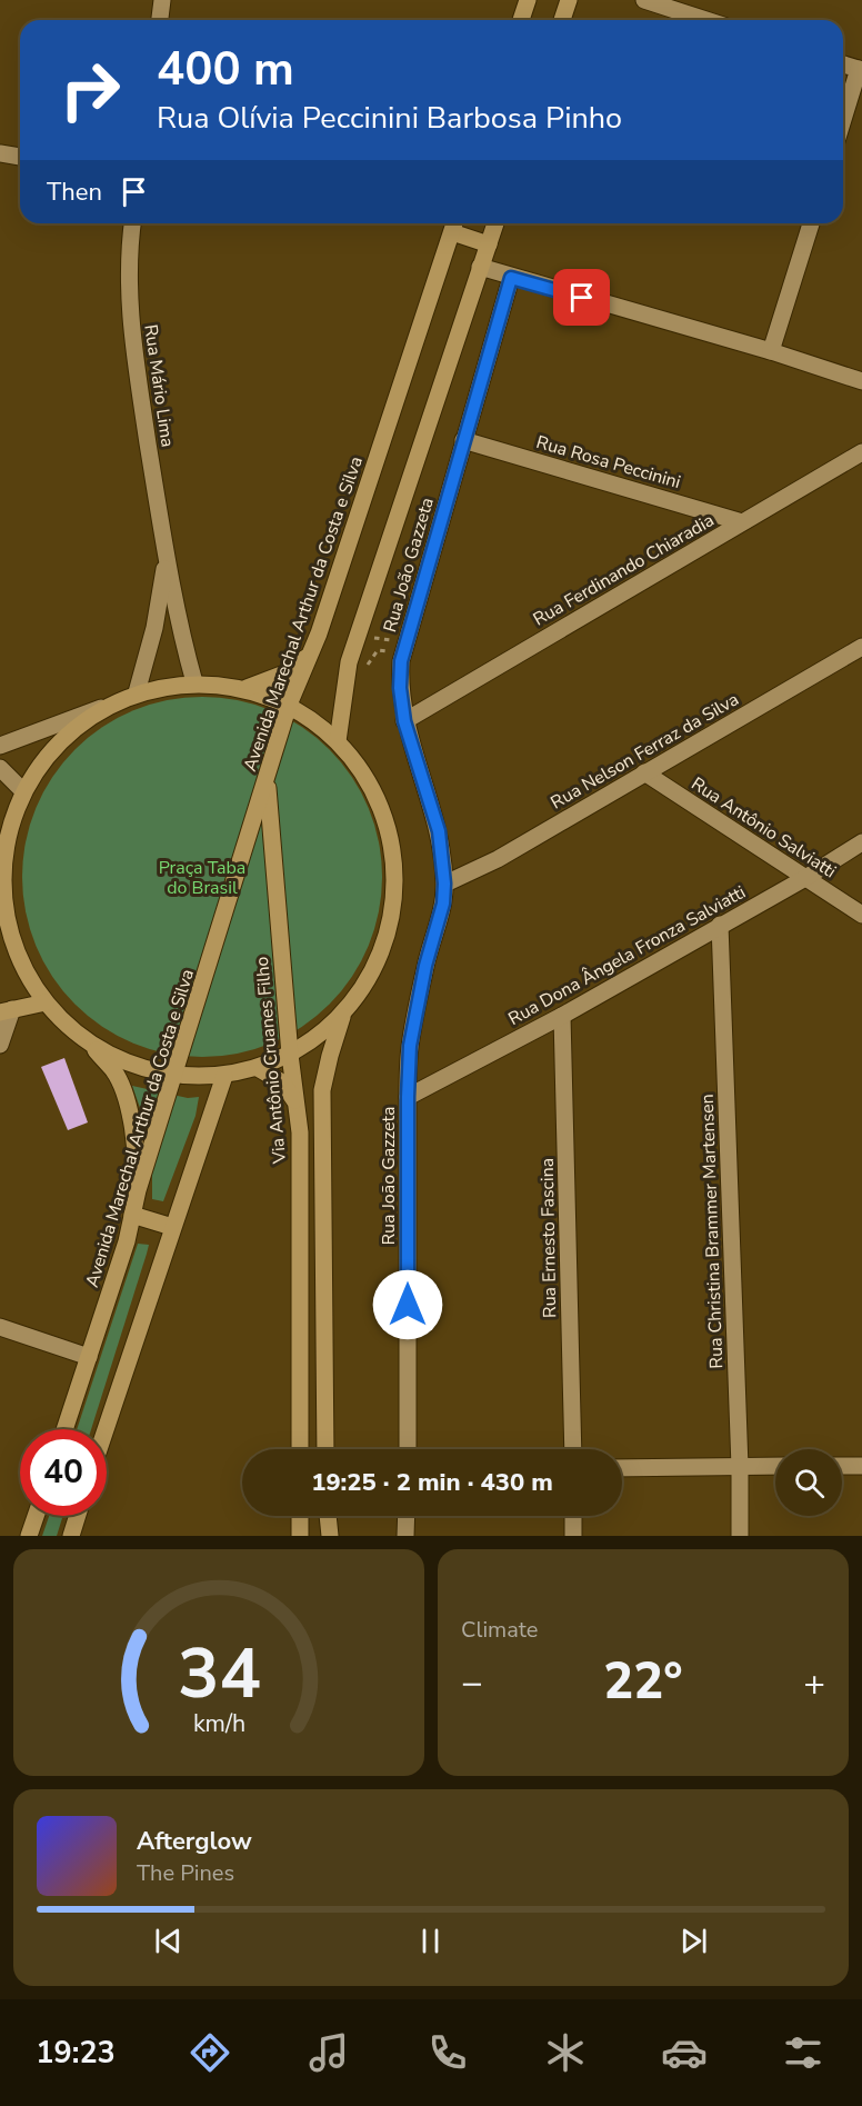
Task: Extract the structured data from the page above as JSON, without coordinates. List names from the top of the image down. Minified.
{"streets":{"main road":["Avenida Marechal Arthur da Costa e Silva","Via Antônio Cruanes Filho"],"street":["Rua Mário Lima","Rua Rosa Peccinini","Rua João Gazzeta","Rua Ferdinando Chiaradia","Rua Nelson Ferraz da Silva","Rua Antônio Salviatti","Rua Dona Ângela Fronza Salviatti","Rua Christina Brammer Martensen","Rua Ernesto Fascina"]},"crossings":[["Rua Rosa Peccinini","Rua João Gazzeta"],["Rua Rosa Peccinini","Rua Ferdinando Chiaradia"],["Rua João Gazzeta","Rua Ferdinando Chiaradia"],["Rua João Gazzeta","Rua Nelson Ferraz da Silva"],["Rua João Gazzeta","Rua Dona Ângela Fronza Salviatti"],["Avenida Marechal Arthur da Costa e Silva","Via Antônio Cruanes Filho"],["Rua Nelson Ferraz da Silva","Rua Antônio Salviatti"],["Rua Antônio Salviatti","Rua Dona Ângela Fronza Salviatti"],["Rua Dona Ângela Fronza Salviatti","Rua Christina Brammer Martensen"],["Rua Dona Ângela Fronza Salviatti","Rua Ernesto Fascina"]],"parks":["Praça Taba do Brasil"],"page":{"turn":["400 m","Rua Olívia Peccinini Barbosa Pinho"],"then":"Then","limit":"40","trip":"19:25 · 2 min · 430 m","tile":"Climate","heat":["−","22°","+"],"song":["Afterglow","The Pines"],"tabs":"19:23","gauge":["34","km/h"]}}
